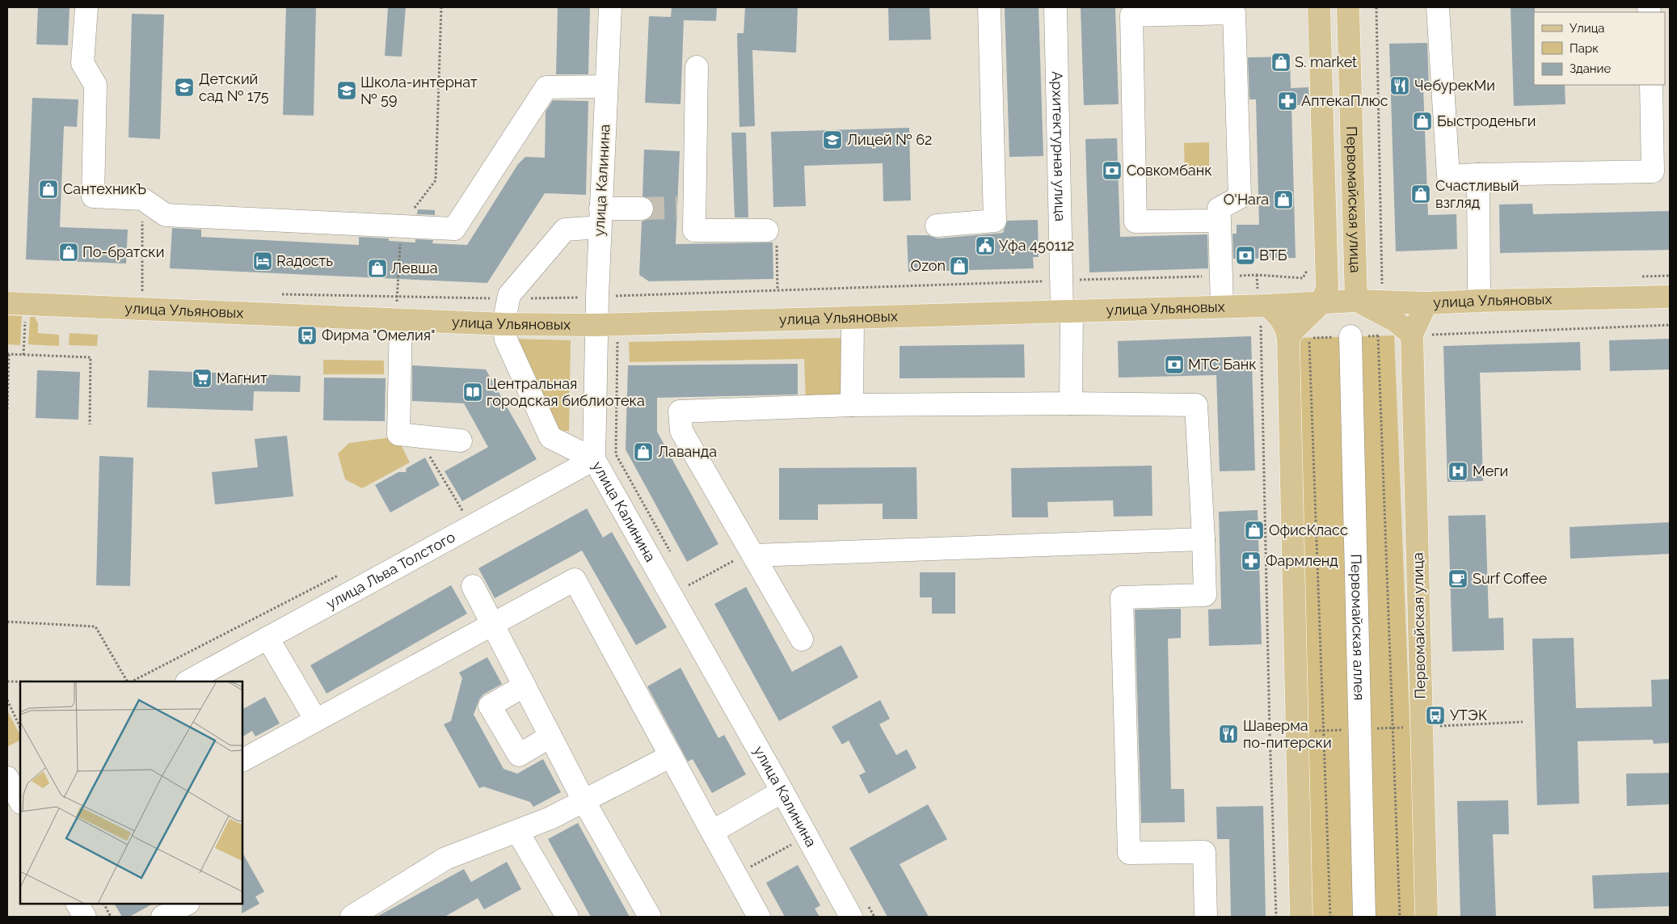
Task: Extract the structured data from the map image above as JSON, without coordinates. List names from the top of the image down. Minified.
{"streets":{"main road":["Первомайская улица","улица Ульяновых"],"street":["Архитектурная улица","улица Калинина","улица Льва Толстого","Первомайская аллея"]},"crossings":[["Архитектурная улица","улица Ульяновых"],["улица Калинина","улица Ульяновых"],["улица Калинина","улица Льва Толстого"],["Первомайская улица","улица Ульяновых"]],"places":{"shop":["S. market","Быстроденьги","СантехникЪ","Счастливый взгляд","O'Hara","По-братски","Ozon","Левша","Лаванда","ОфисКласс"],"restaurant":["ЧебурекМи","Шаверма по-питерски"],"school or university":["Детский сад № 175","Школа-интернат № 59","Лицей № 62"],"pharmacy":["АптекаПлюс","Фармленд"],"bank":["Совкомбанк","ВТБ","МТС Банк"],"public building":["Уфа 450112"],"hotel":["Rадость"],"bus stop":["Фирма \"Омелия\"","УТЭК"],"supermarket":["Магнит"],"library":["Центральная городская библиотека"],"hospital":["Меги"],"cafe":["Surf Coffee"]},"legend":["Улица","Парк","Здание"]}
